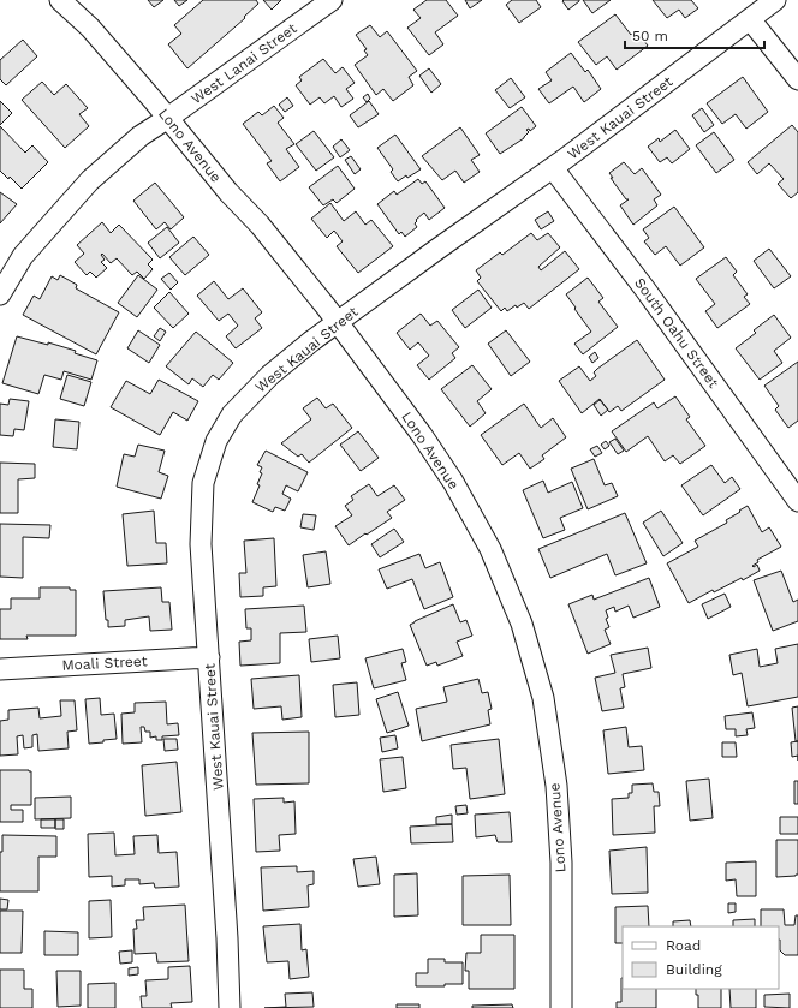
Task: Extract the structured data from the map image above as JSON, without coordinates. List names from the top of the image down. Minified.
{"streets":{"street":["West Lanai Street","West Kauai Street","Lono Avenue","South Oahu Street","Moali Street"]},"crossings":[["West Lanai Street","Lono Avenue"],["West Kauai Street","Lono Avenue"],["West Kauai Street","South Oahu Street"],["West Kauai Street","Moali Street"]],"legend":["Road","Building"],"scale_bar":"50 m"}
